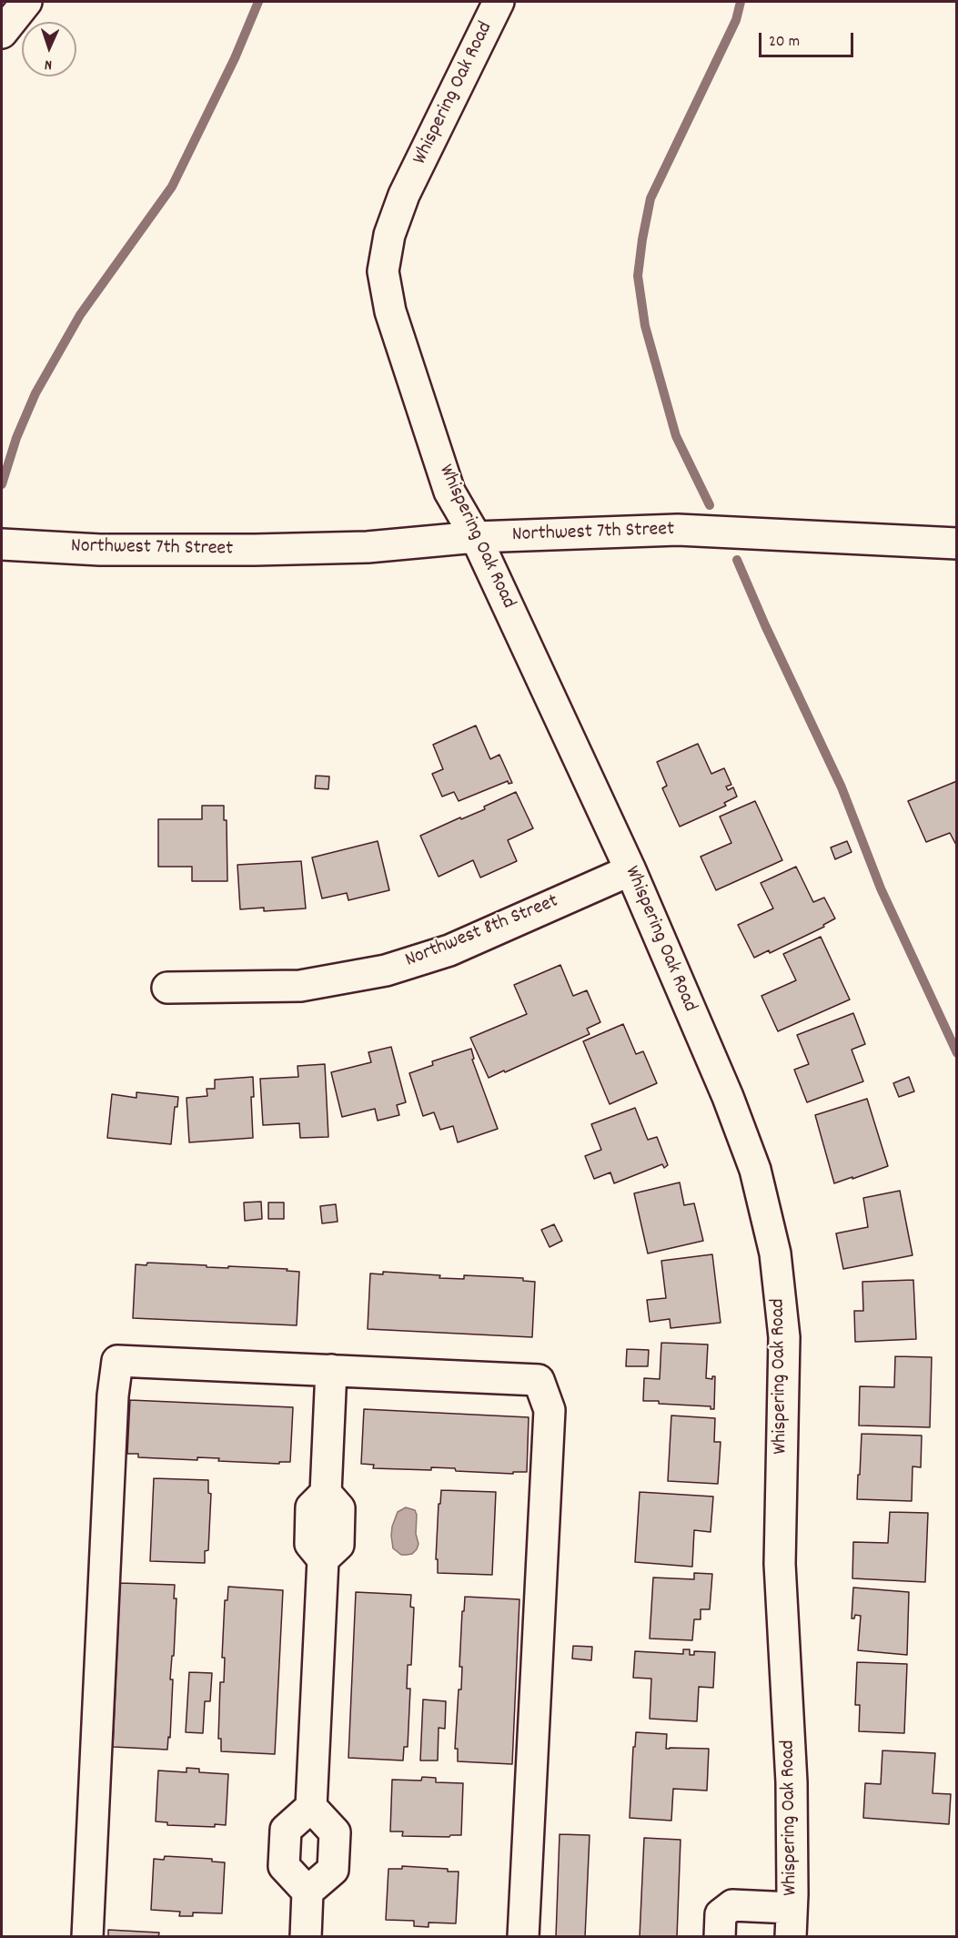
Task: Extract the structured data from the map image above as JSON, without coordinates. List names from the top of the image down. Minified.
{"streets":{"street":["Whispering Oak Road","Northwest 7th Street","Northwest 8th Street"]},"crossings":[["Whispering Oak Road","Northwest 7th Street"],["Whispering Oak Road","Northwest 8th Street"]],"scale_bar":"20 m","north":"bottom"}
